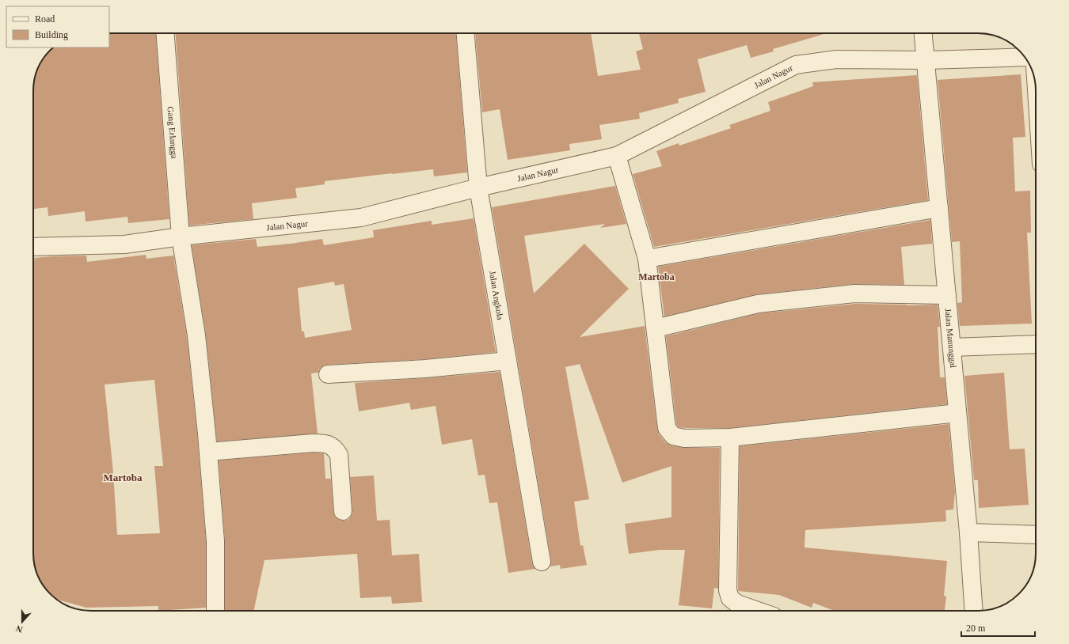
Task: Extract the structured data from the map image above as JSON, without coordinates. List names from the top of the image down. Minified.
{"streets":{"street":["Jalan Nagur","Gang Erlangga","Jalan Angkola","Jalan Manunggal"]},"crossings":[["Jalan Nagur","Gang Erlangga"],["Jalan Nagur","Jalan Angkola"],["Jalan Nagur","Jalan Manunggal"]],"districts":["Martoba","Martoba"],"legend":["Road","Building"],"scale_bar":"20 m","north":"bottom"}
